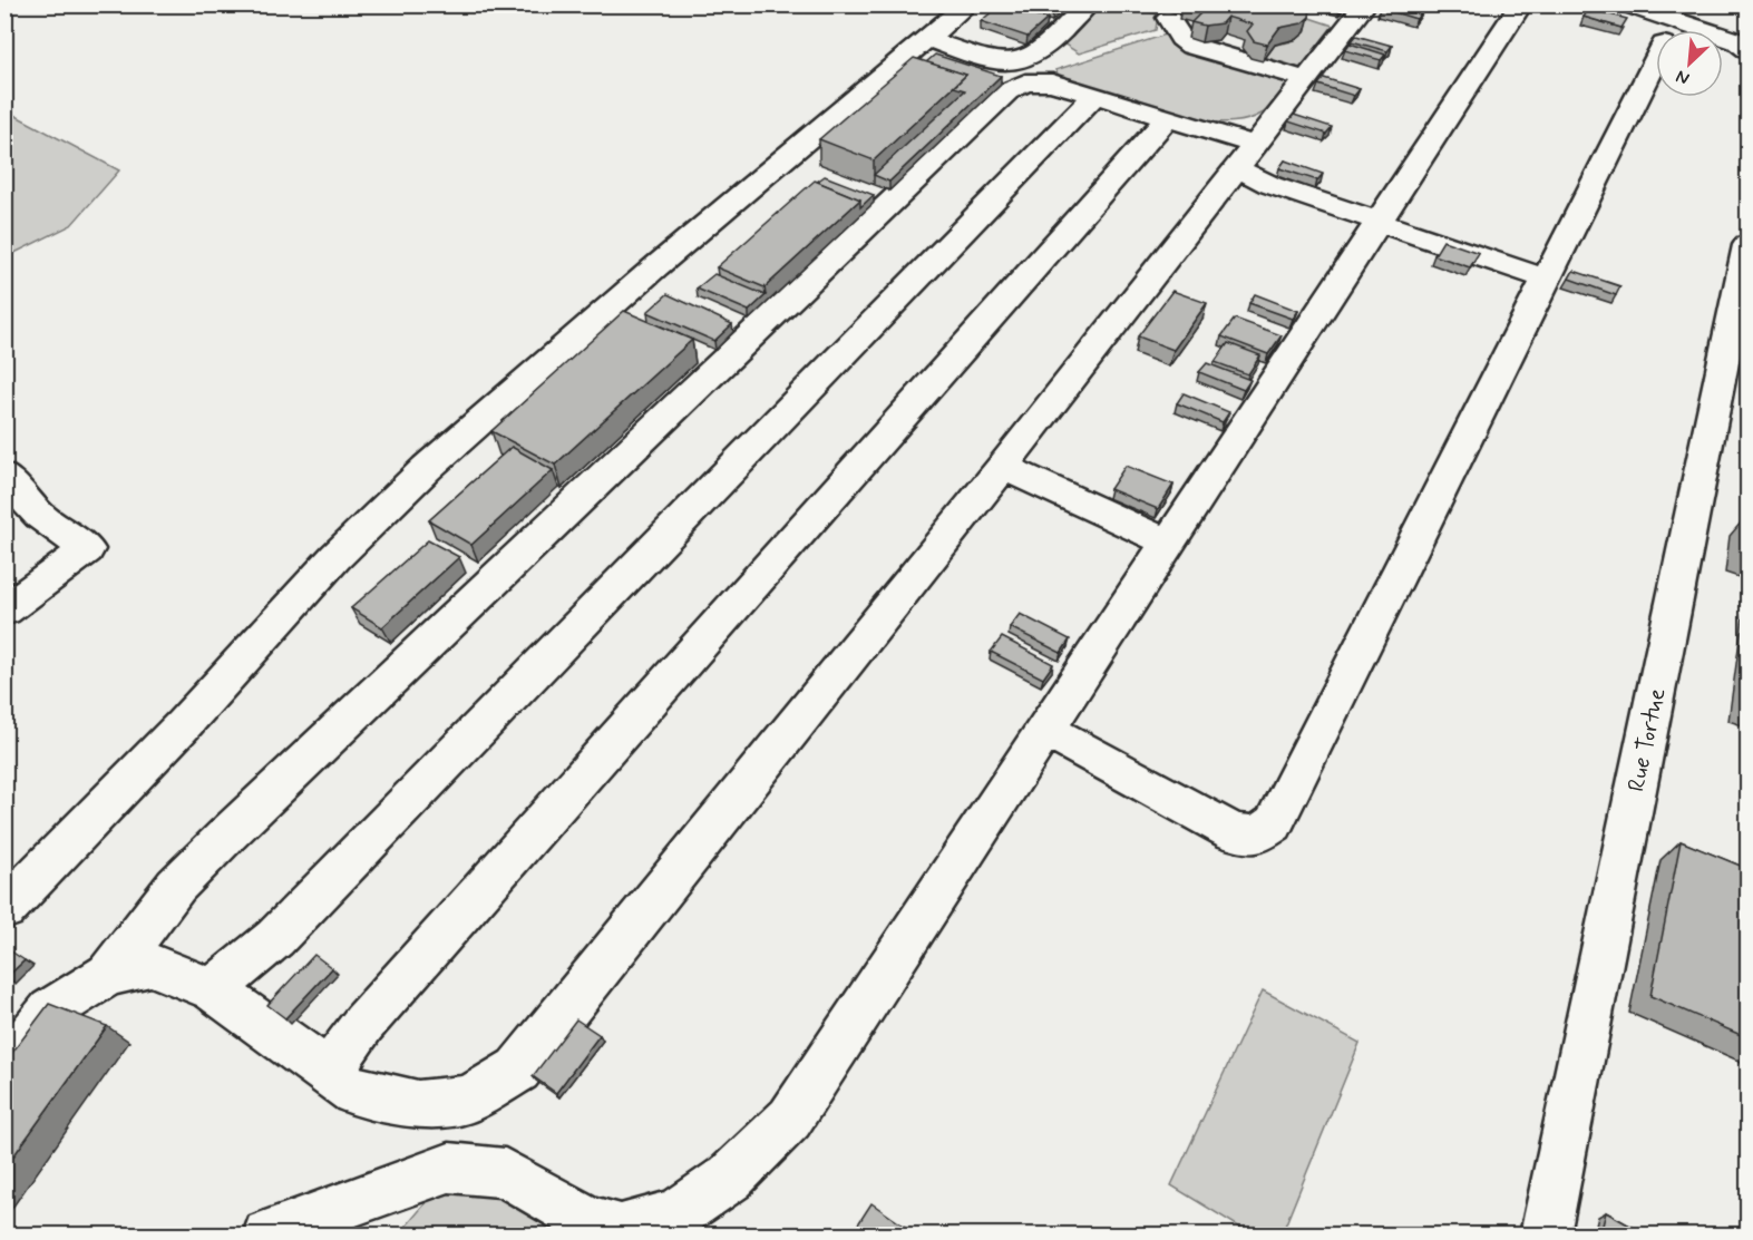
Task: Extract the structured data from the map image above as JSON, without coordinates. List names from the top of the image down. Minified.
{"streets":{"street":["Rue Tortue"]},"north":"bottom left"}
